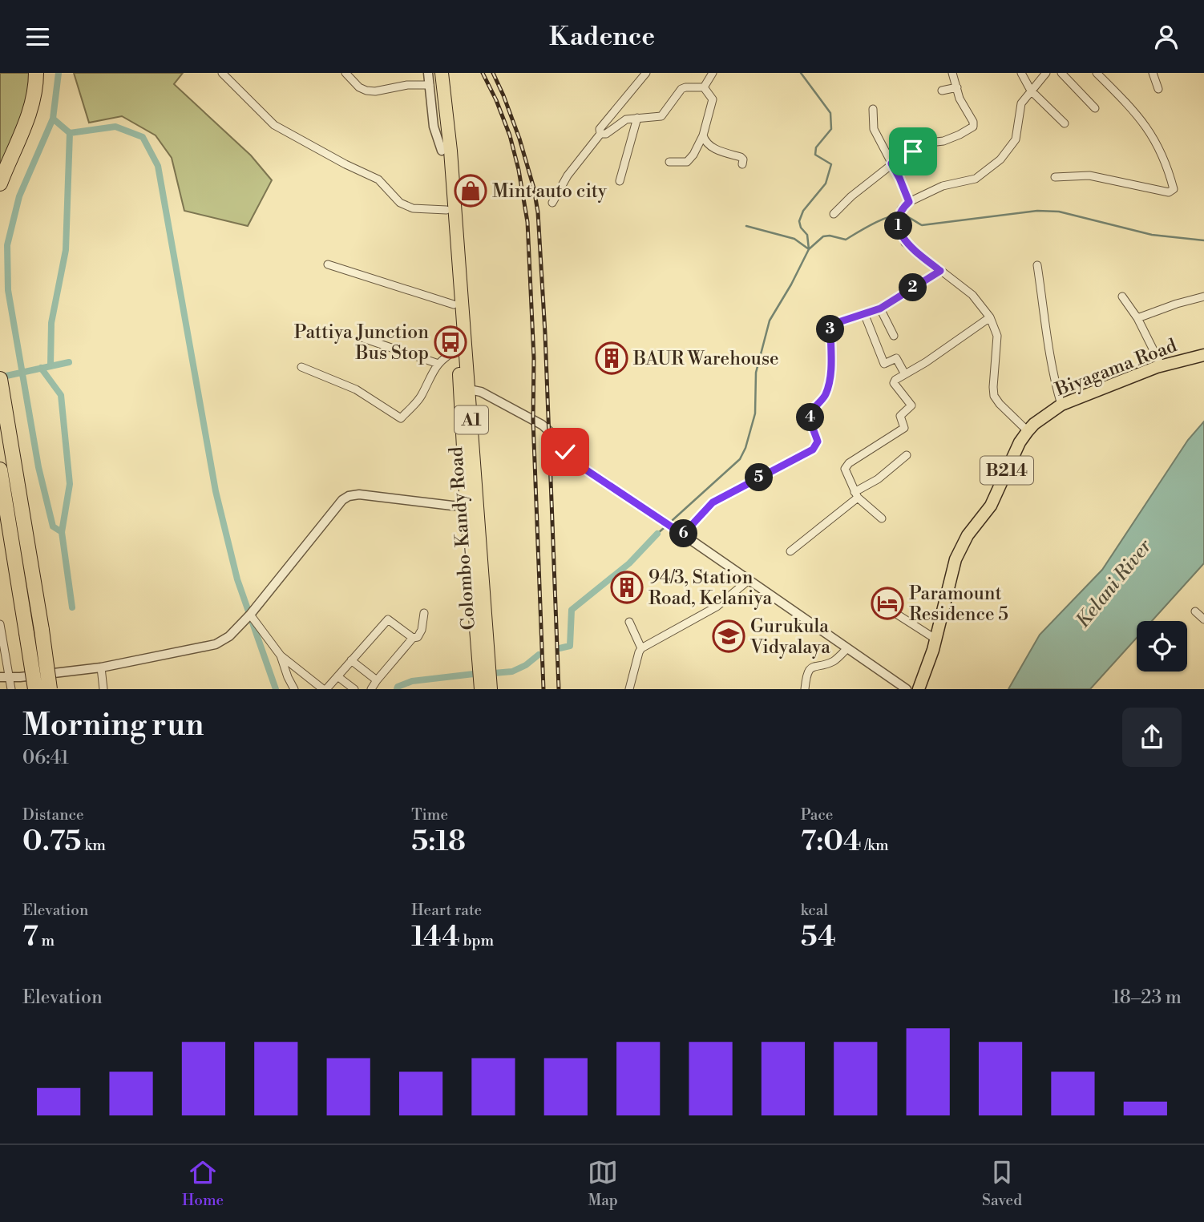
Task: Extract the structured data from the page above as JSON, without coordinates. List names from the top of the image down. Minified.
{"streets":{"highway":["A1","Colombo-Kandy Road"],"main road":["Biyagama Road","B214"]},"crossings":[["A1","Colombo-Kandy Road"]],"water":["Kelani River"],"places":{"shop":["Mint auto city"],"bus stop":["Pattiya Junction Bus Stop"],"building":["BAUR Warehouse","94/3, Station Road, Kelaniya"],"hotel":["Paramount Residence 5"],"school or university":["Gurukula Vidyalaya"]},"page":{"header":"Kadence","pins":["1","2","3","4","5","6"],"heading":["Morning run","06:41"],"stats":[["Distance","0.75 km"],["Time","5:18"],["Pace","7:04 /km"],["Elevation","7 m"],["Heart rate","144 bpm"],["kcal","54"]],"chart":["Elevation","18–23 m"],"tabs":["Home","Map","Saved"]}}
